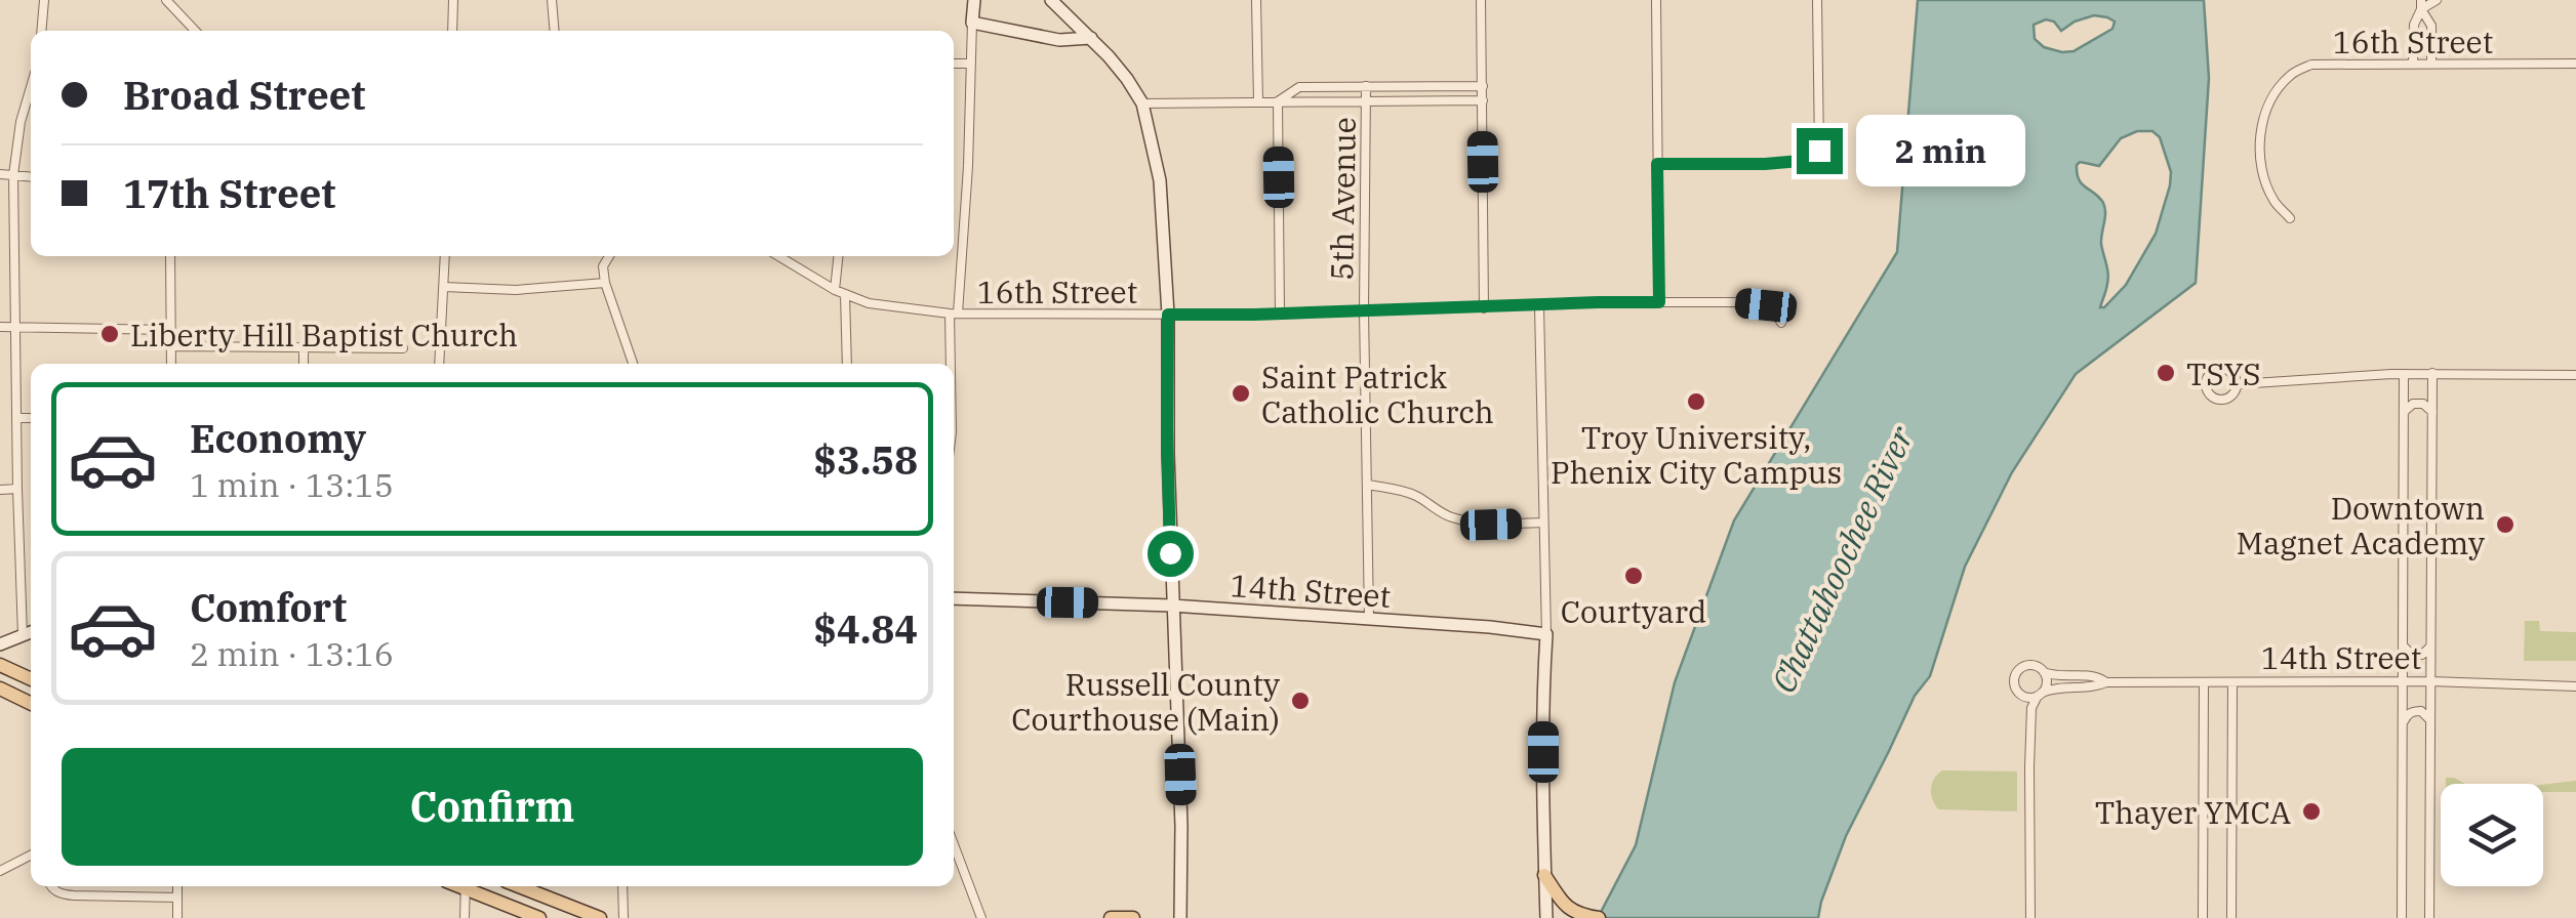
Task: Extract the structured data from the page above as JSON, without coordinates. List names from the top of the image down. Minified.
{"streets":{"street":["16th Street","5th Avenue","14th Street"]},"crossings":[["16th Street","5th Avenue"],["5th Avenue","14th Street"]],"water":["Chattahoochee River"],"places":["Liberty Hill Baptist Church","TSYS","Saint Patrick Catholic Church","Troy University, Phenix City Campus","Downtown Magnet Academy","Courtyard","Russell County Courthouse (Main)","Thayer YMCA"],"page":{"banner":["Broad Street","17th Street"],"bubble":"2 min","list":[{"name":"Economy","note":"1 min · 13:15","value":"$3.58"},{"name":"Comfort","note":"2 min · 13:16","value":"$4.84"}],"buttons":"Confirm"}}
